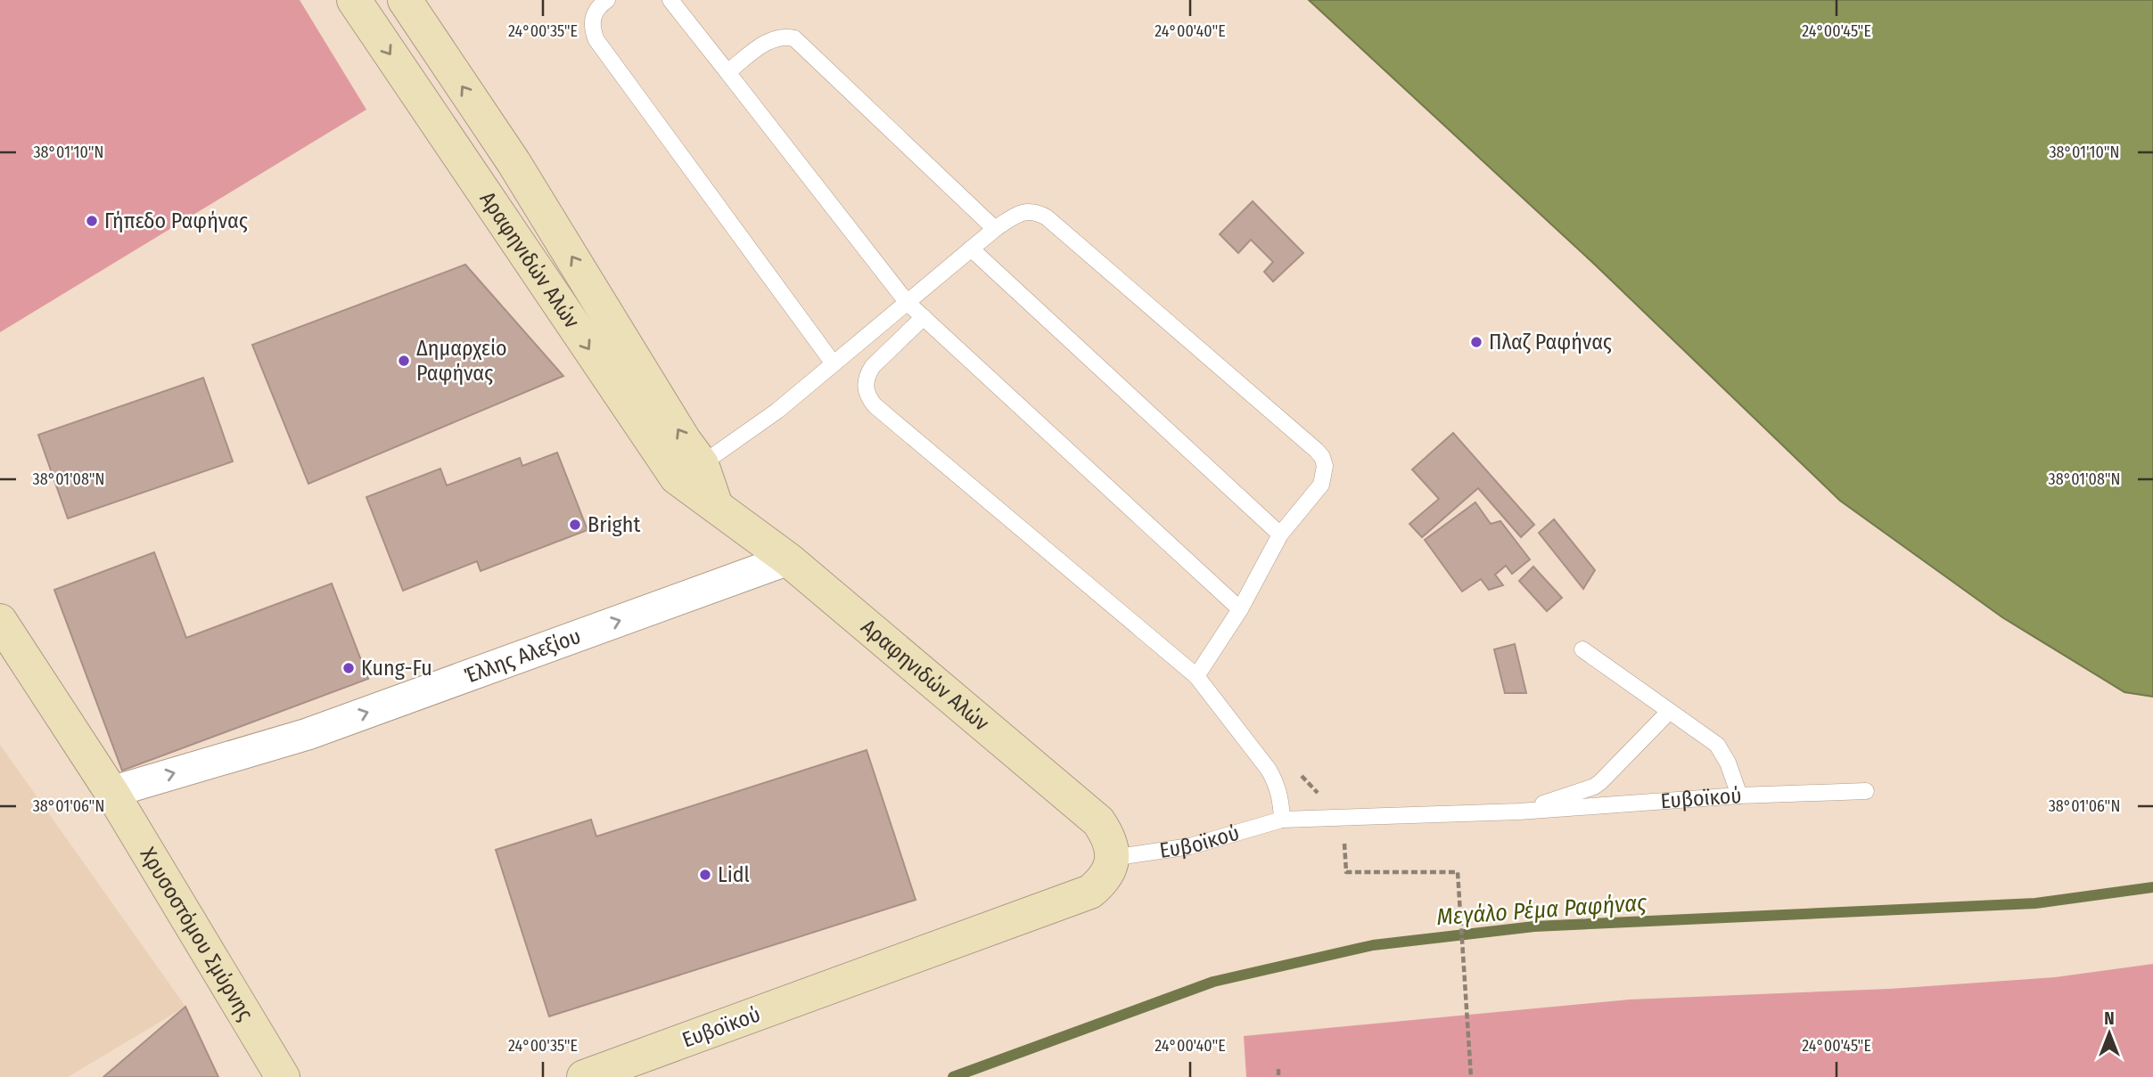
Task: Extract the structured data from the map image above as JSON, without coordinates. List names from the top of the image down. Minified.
{"streets":{"street":["Αραφηνιδών Αλών","Έλλης Αλεξίου","Ευβοϊκού","Χρυσοστόμου Σμύρνης"]},"crossings":[["Αραφηνιδών Αλών","Έλλης Αλεξίου"],["Αραφηνιδών Αλών","Ευβοϊκού"],["Έλλης Αλεξίου","Χρυσοστόμου Σμύρνης"]],"one_way":["Έλλης Αλεξίου"],"water":["Μεγάλο Ρέμα Ραφήνας"],"places":["Γήπεδο Ραφήνας","Πλαζ Ραφήνας","Δημαρχείο Ραφήνας","Bright","Kung-Fu","Lidl"],"north":"top","coordinates":["24°00'35\"E","24°00'40\"E","24°00'45\"E","38°01'10\"N","38°01'08\"N","38°01'06\"N"]}
